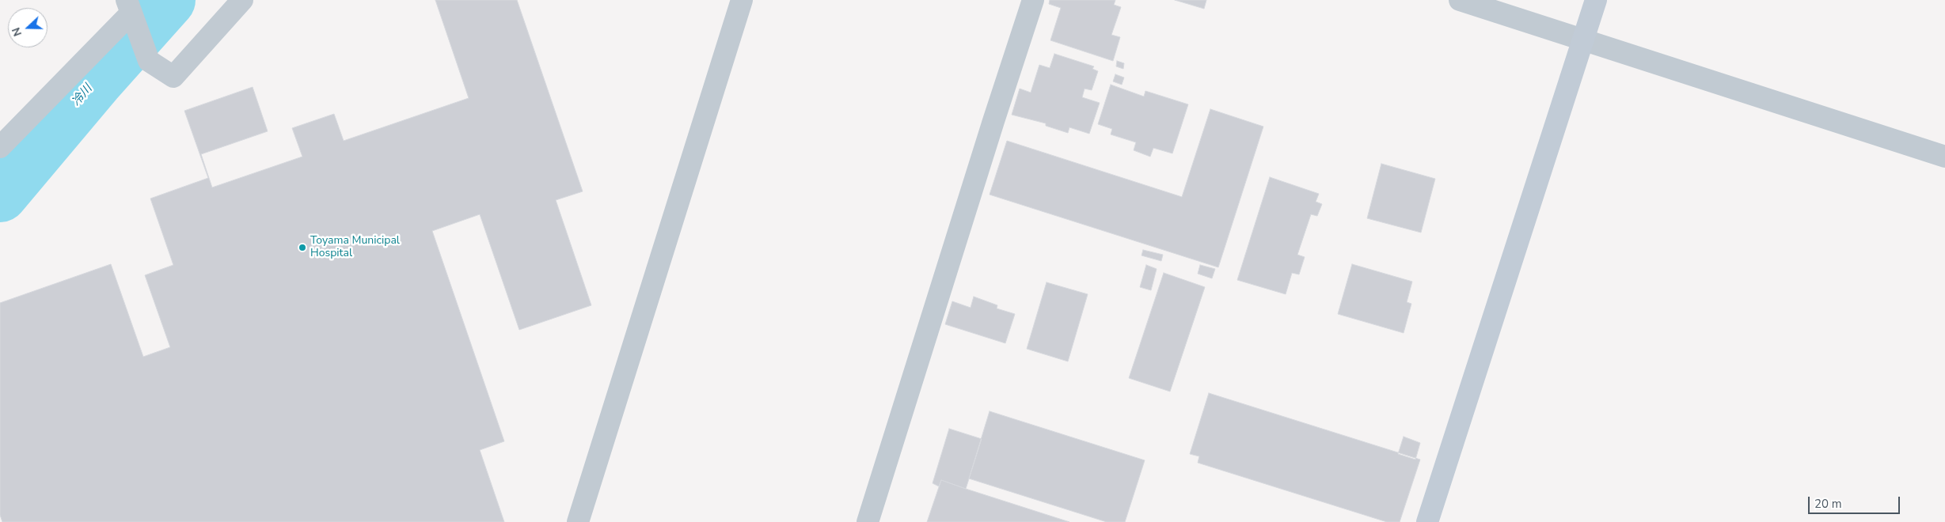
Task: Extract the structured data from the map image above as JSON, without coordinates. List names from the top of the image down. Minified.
{"water":["冷川"],"places":["Toyama Municipal Hospital"],"scale_bar":"20 m","north":"left"}
